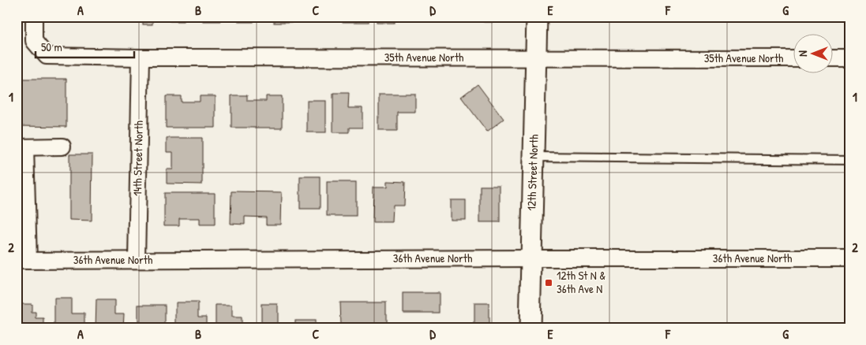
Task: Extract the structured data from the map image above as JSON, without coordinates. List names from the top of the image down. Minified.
{"streets":{"street":["35th Avenue North","14th Street North","12th Street North","36th Avenue North"]},"crossings":[["35th Avenue North","14th Street North"],["35th Avenue North","12th Street North"],["14th Street North","36th Avenue North"],["12th Street North","36th Avenue North"]],"places":{"transit":["12th St N & 36th Ave N"]},"scale_bar":"50 m","north":"left","grid":{"columns":["A","B","C","D","E","F","G"],"rows":["1","2"]}}
